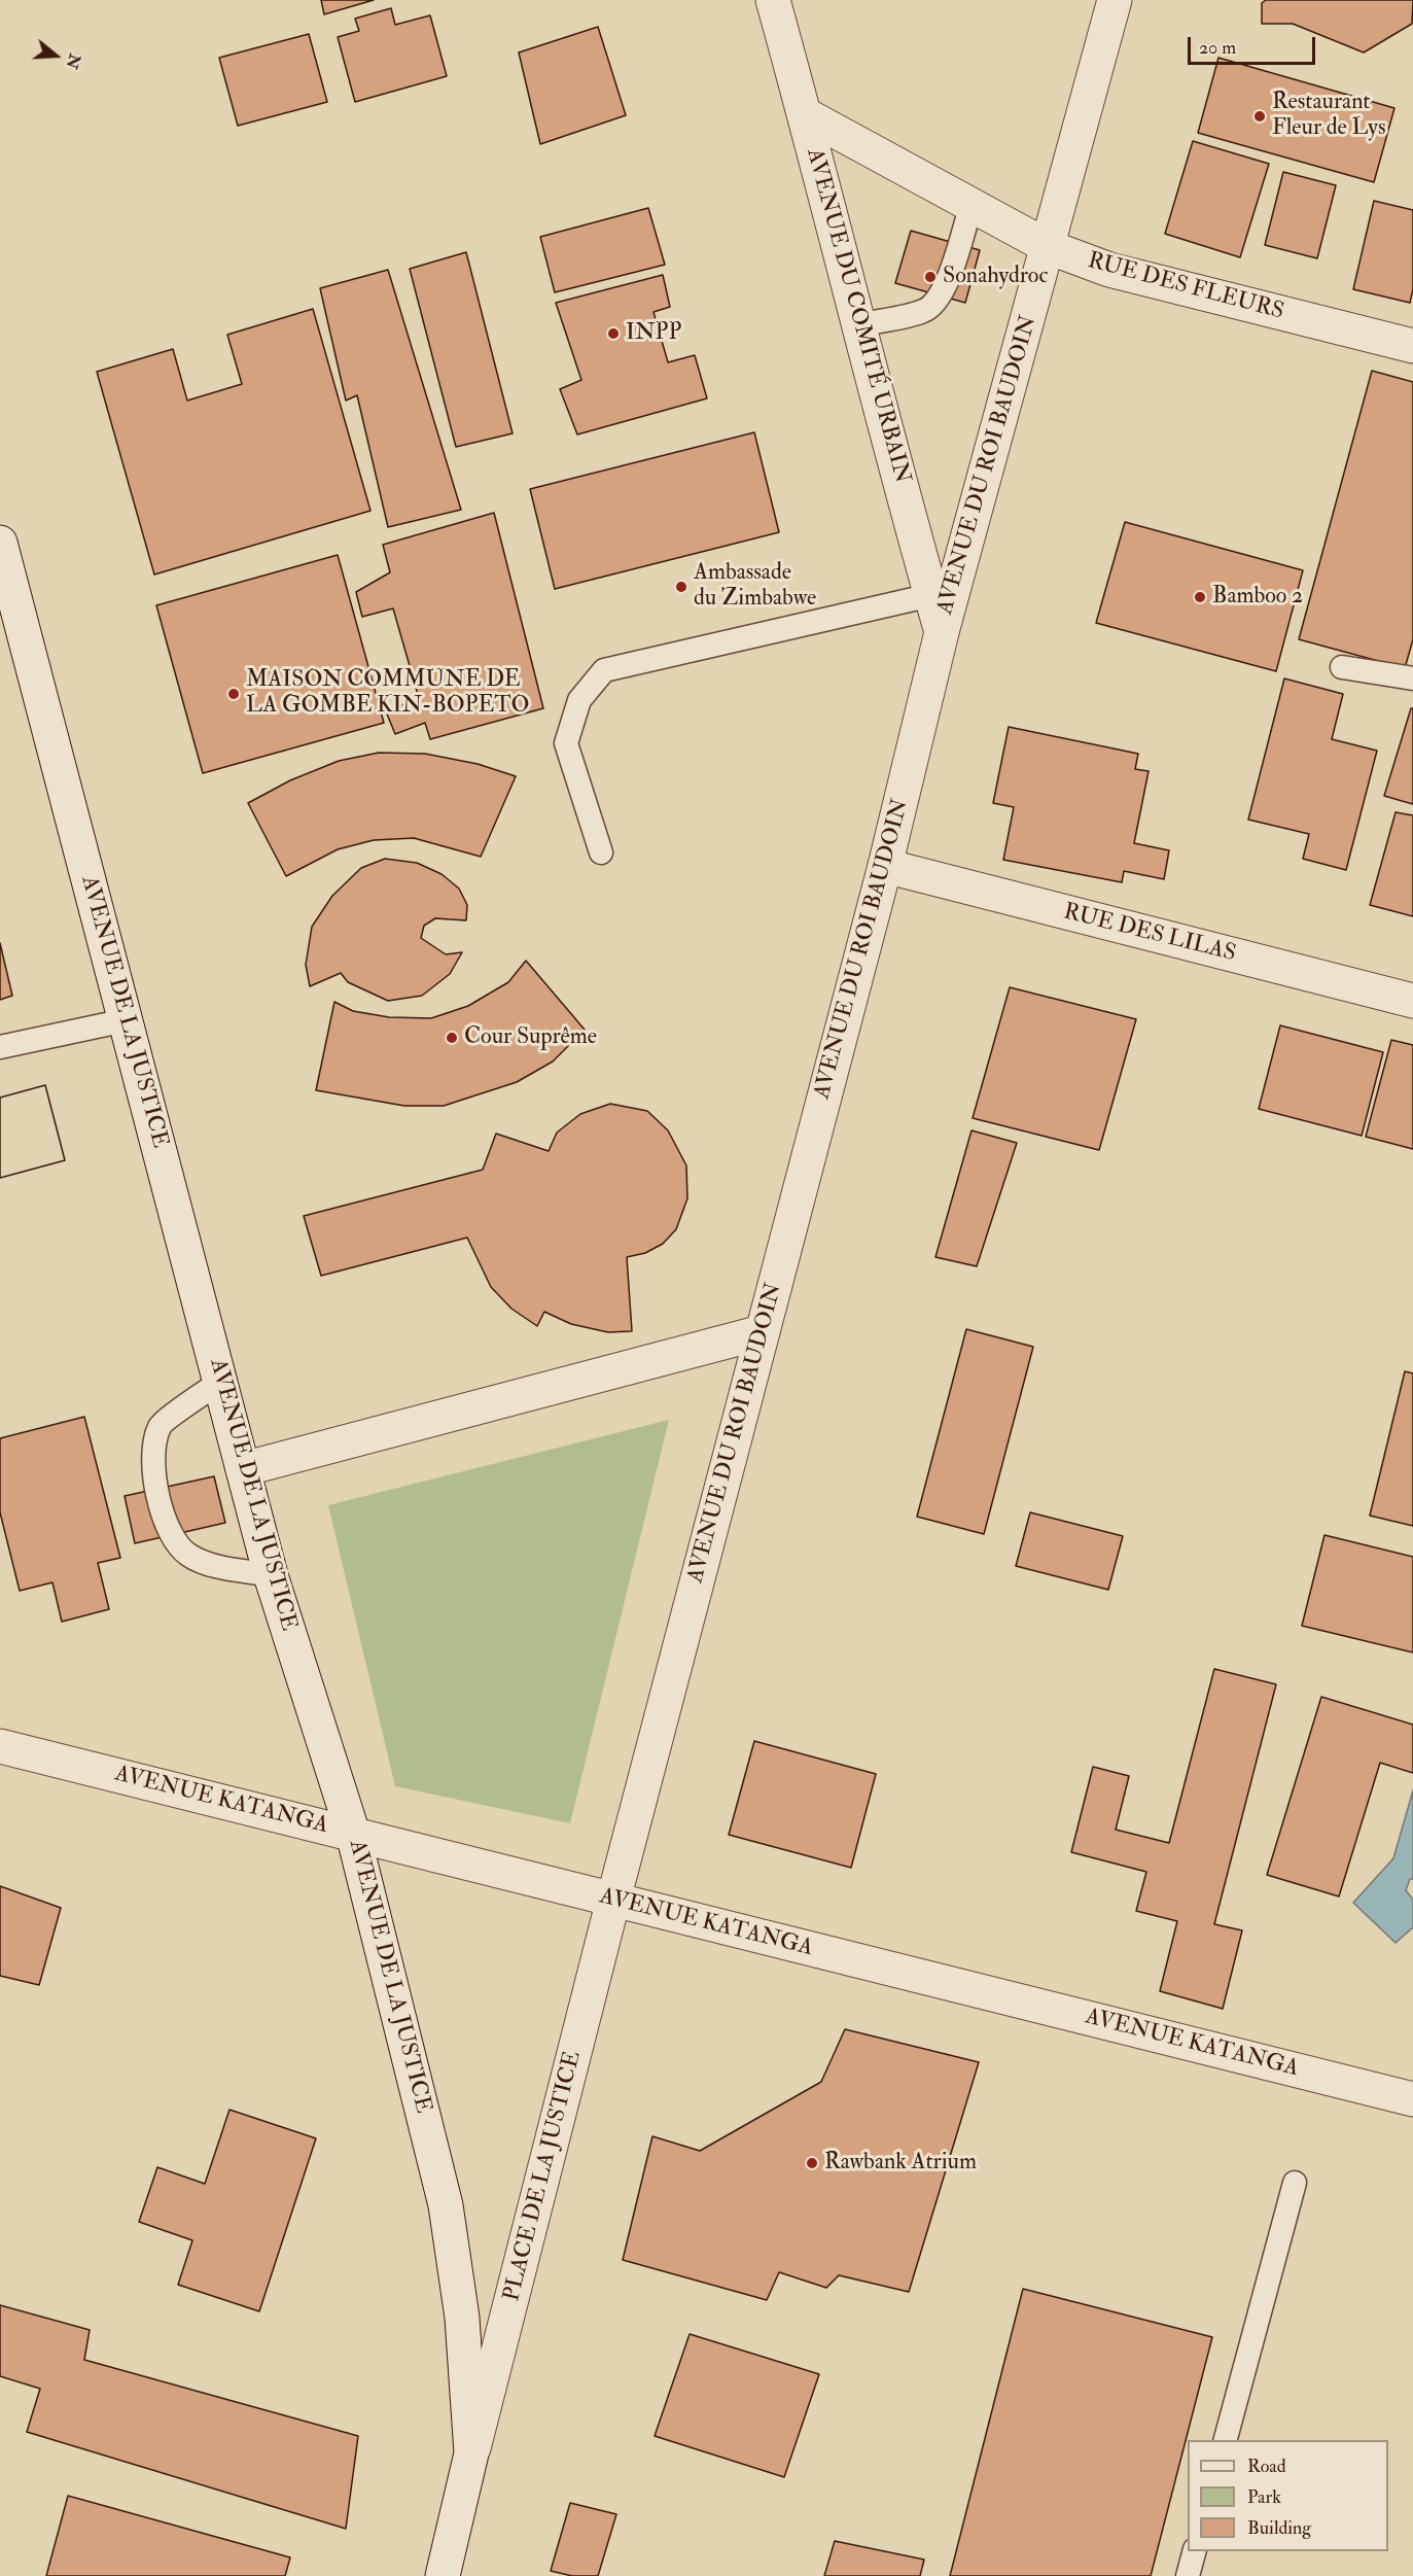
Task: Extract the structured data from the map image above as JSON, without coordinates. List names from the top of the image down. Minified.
{"streets":{"street":["RUE DES FLEURS","AVENUE DU COMITÉ URBAIN","AVENUE DU ROI BAUDOIN","RUE DES LILAS","AVENUE DE LA JUSTICE","AVENUE KATANGA","PLACE DE LA JUSTICE"]},"crossings":[["RUE DES FLEURS","AVENUE DU COMITÉ URBAIN"],["RUE DES FLEURS","AVENUE DU ROI BAUDOIN"],["AVENUE DU COMITÉ URBAIN","AVENUE DU ROI BAUDOIN"],["AVENUE DU ROI BAUDOIN","RUE DES LILAS"],["AVENUE DU ROI BAUDOIN","AVENUE KATANGA"],["AVENUE DU ROI BAUDOIN","PLACE DE LA JUSTICE"],["AVENUE DE LA JUSTICE","AVENUE KATANGA"],["AVENUE DE LA JUSTICE","PLACE DE LA JUSTICE"],["AVENUE KATANGA","PLACE DE LA JUSTICE"]],"places":["Restaurant Fleur de Lys","Sonahydroc","INPP","Ambassade du Zimbabwe","Bamboo 2","MAISON COMMUNE DE LA GOMBE KIN-BOPETO","Cour Suprême","Rawbank Atrium"],"legend":["Road","Park","Building"],"scale_bar":"20 m","north":"right"}
